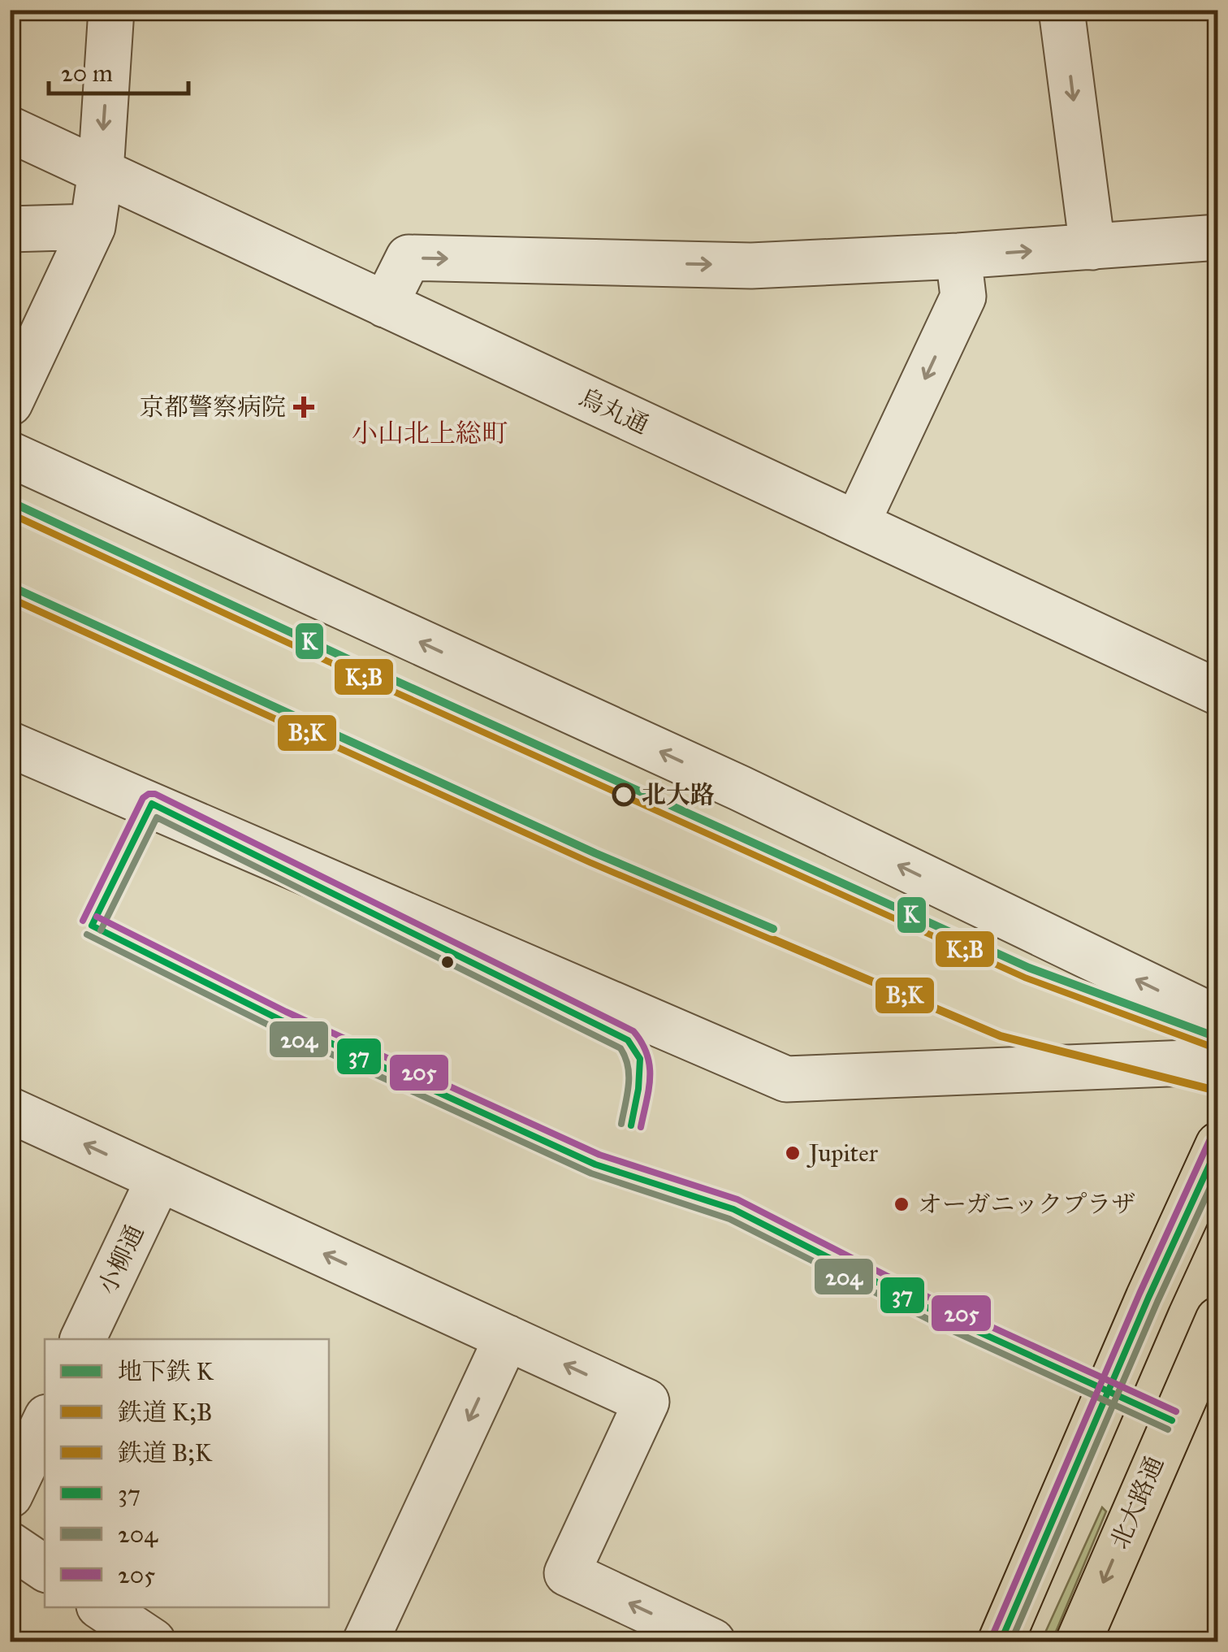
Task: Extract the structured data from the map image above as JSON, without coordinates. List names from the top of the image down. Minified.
{"streets":{"main road":["北大路通"],"street":["烏丸通","小柳通"]},"districts":["小山北上総町"],"places":{"health":["京都警察病院"],"other":["北大路","Jupiter","オーガニックプラザ"]},"lines":["metro line K","rail line K;B","rail line B;K","transit line 205","transit line 37","transit line 204"],"legend":["地下鉄 K","鉄道 K;B","鉄道 B;K","37","204","205"],"scale_bar":"20 m"}
